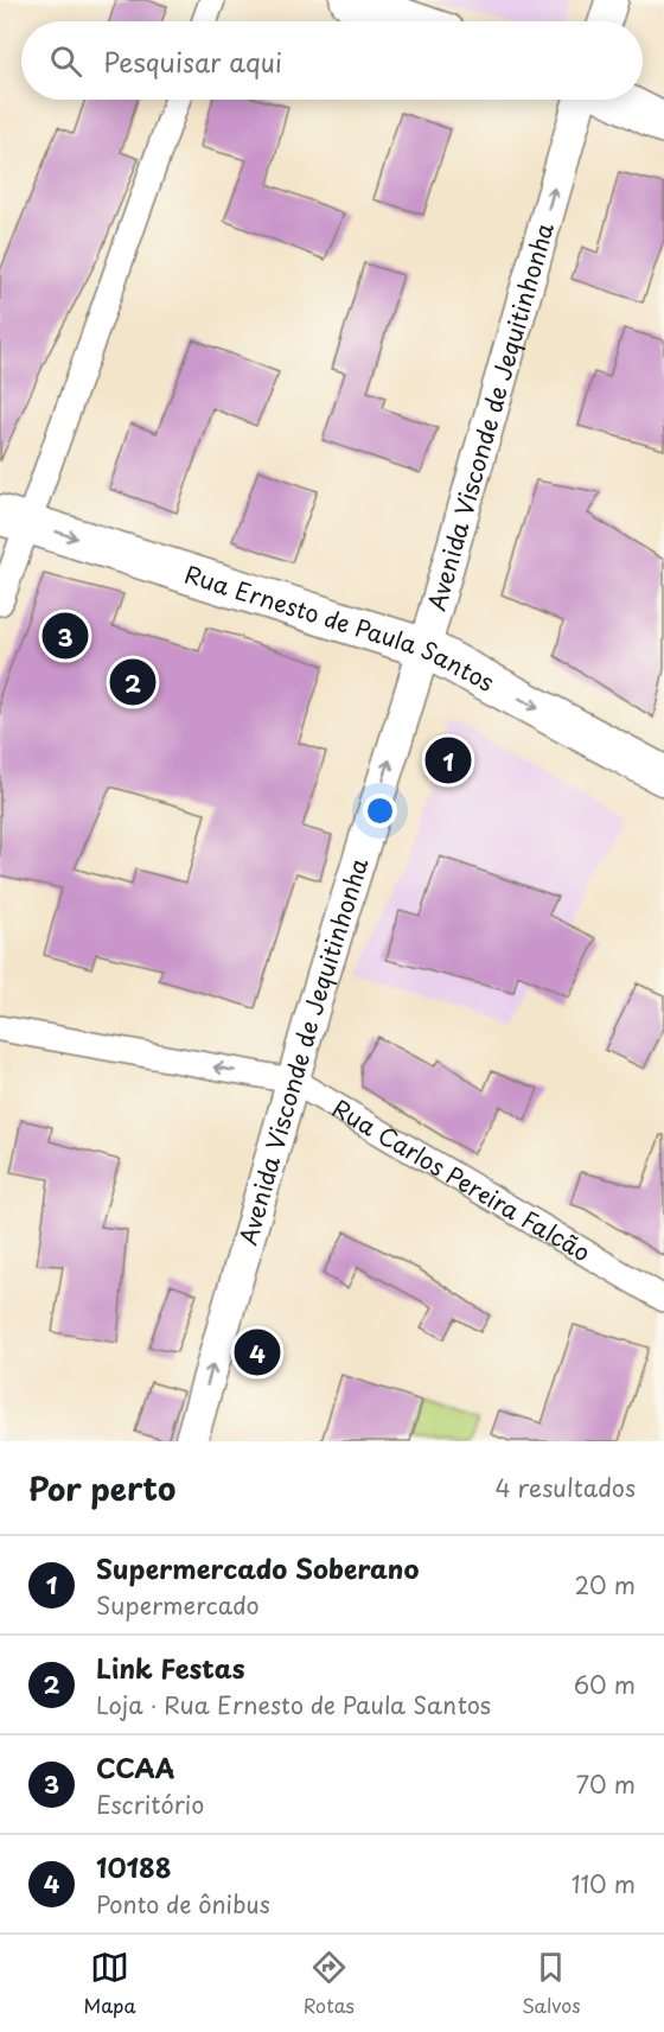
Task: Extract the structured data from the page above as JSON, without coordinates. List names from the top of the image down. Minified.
{"streets":{"main road":["Rua Ernesto de Paula Santos"],"street":["Avenida Visconde de Jequitinhonha","Rua Carlos Pereira Falcão"]},"crossings":[["Avenida Visconde de Jequitinhonha","Rua Ernesto de Paula Santos"],["Avenida Visconde de Jequitinhonha","Rua Carlos Pereira Falcão"]],"one_way":["Avenida Visconde de Jequitinhonha","Rua Ernesto de Paula Santos","Rua Carlos Pereira Falcão"],"page":{"search":"Pesquisar aqui","pins":["3","2","1","4"],"heading":["Por perto","4 resultados"],"list":[{"mark":"1","name":"Supermercado Soberano","note":"Supermercado","value":"20 m"},{"mark":"2","name":"Link Festas","note":"Loja · Rua Ernesto de Paula Santos","value":"60 m"},{"mark":"3","name":"CCAA","note":"Escritório","value":"70 m"},{"mark":"4","name":"10188","note":"Ponto de ônibus","value":"110 m"}],"nav":["Mapa","Rotas","Salvos"]}}
